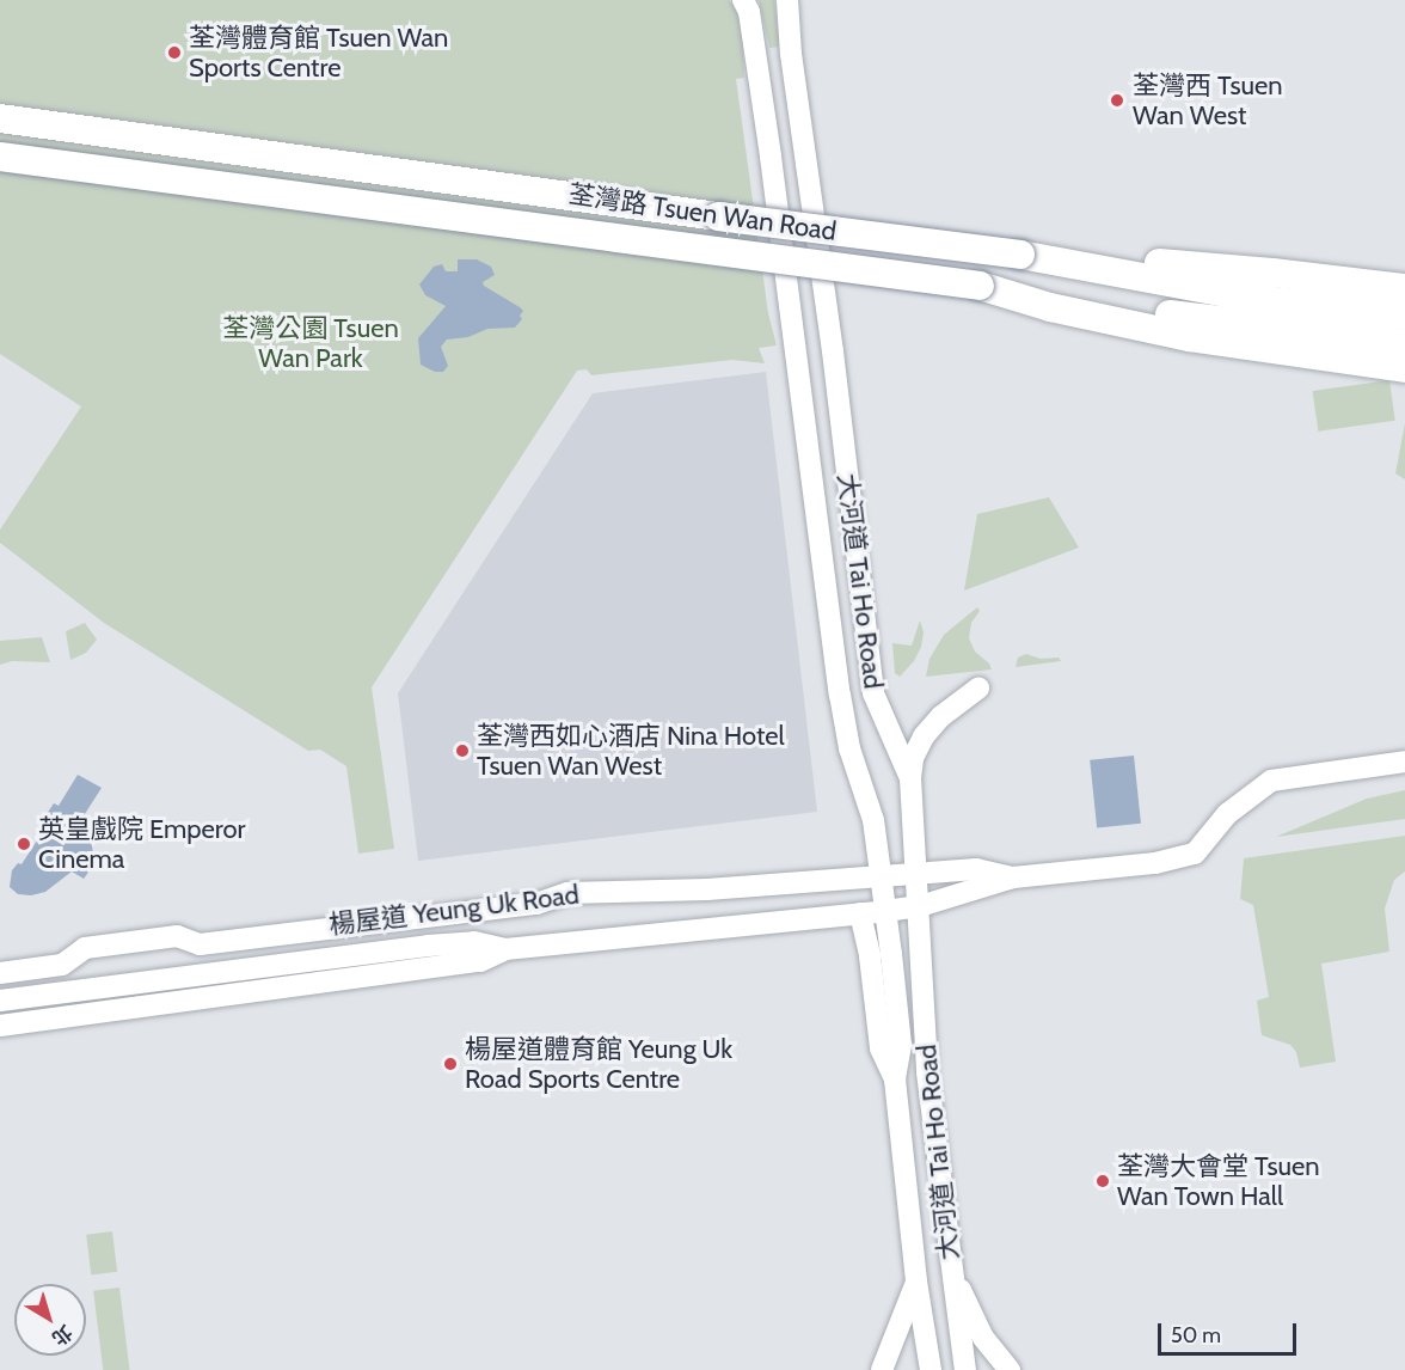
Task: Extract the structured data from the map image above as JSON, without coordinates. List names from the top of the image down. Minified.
{"streets":{"highway":["荃灣路 Tsuen Wan Road"],"main road":["大河道 Tai Ho Road","楊屋道 Yeung Uk Road"]},"crossings":[["大河道 Tai Ho Road","楊屋道 Yeung Uk Road"]],"parks":["荃灣公園 Tsuen Wan Park"],"places":["荃灣體育館 Tsuen Wan Sports Centre","荃灣西 Tsuen Wan West","荃灣西如心酒店 Nina Hotel Tsuen Wan West","英皇戲院 Emperor Cinema","楊屋道體育館 Yeung Uk Road Sports Centre","荃灣大會堂 Tsuen Wan Town Hall"],"scale_bar":"50 m","north":"bottom right"}
